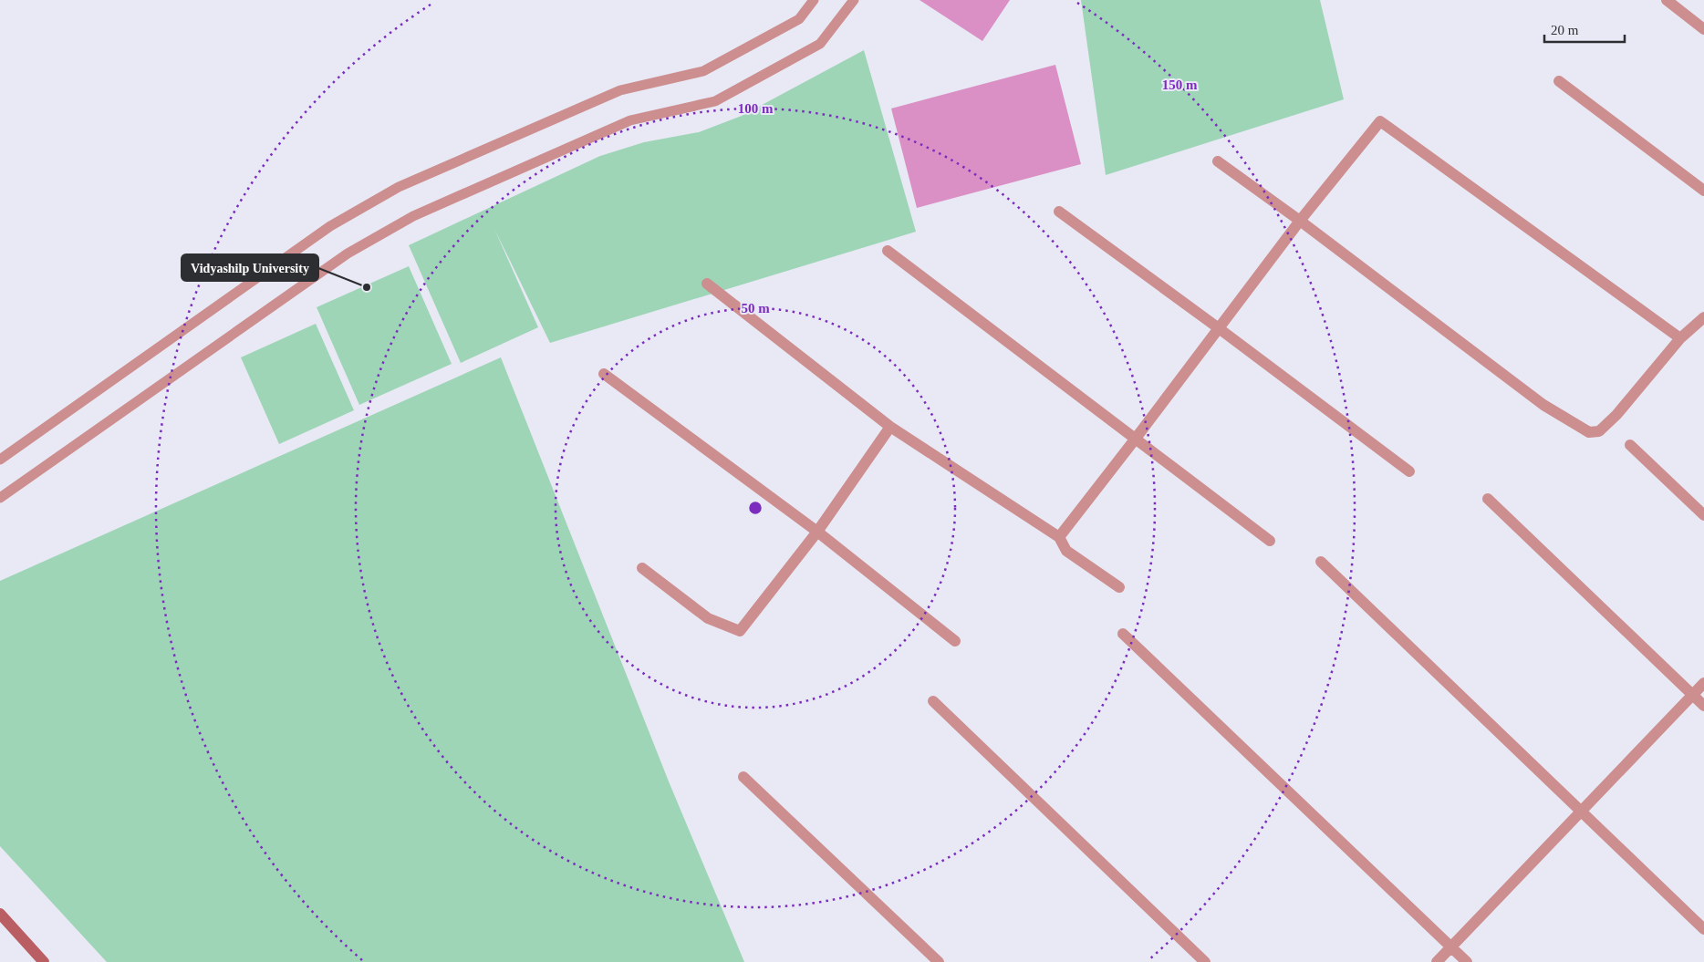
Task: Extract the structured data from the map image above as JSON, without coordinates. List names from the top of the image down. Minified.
{"places":["Vidyashilp University"],"scale_bar":"20 m","rings":["150 m","100 m","50 m"]}
